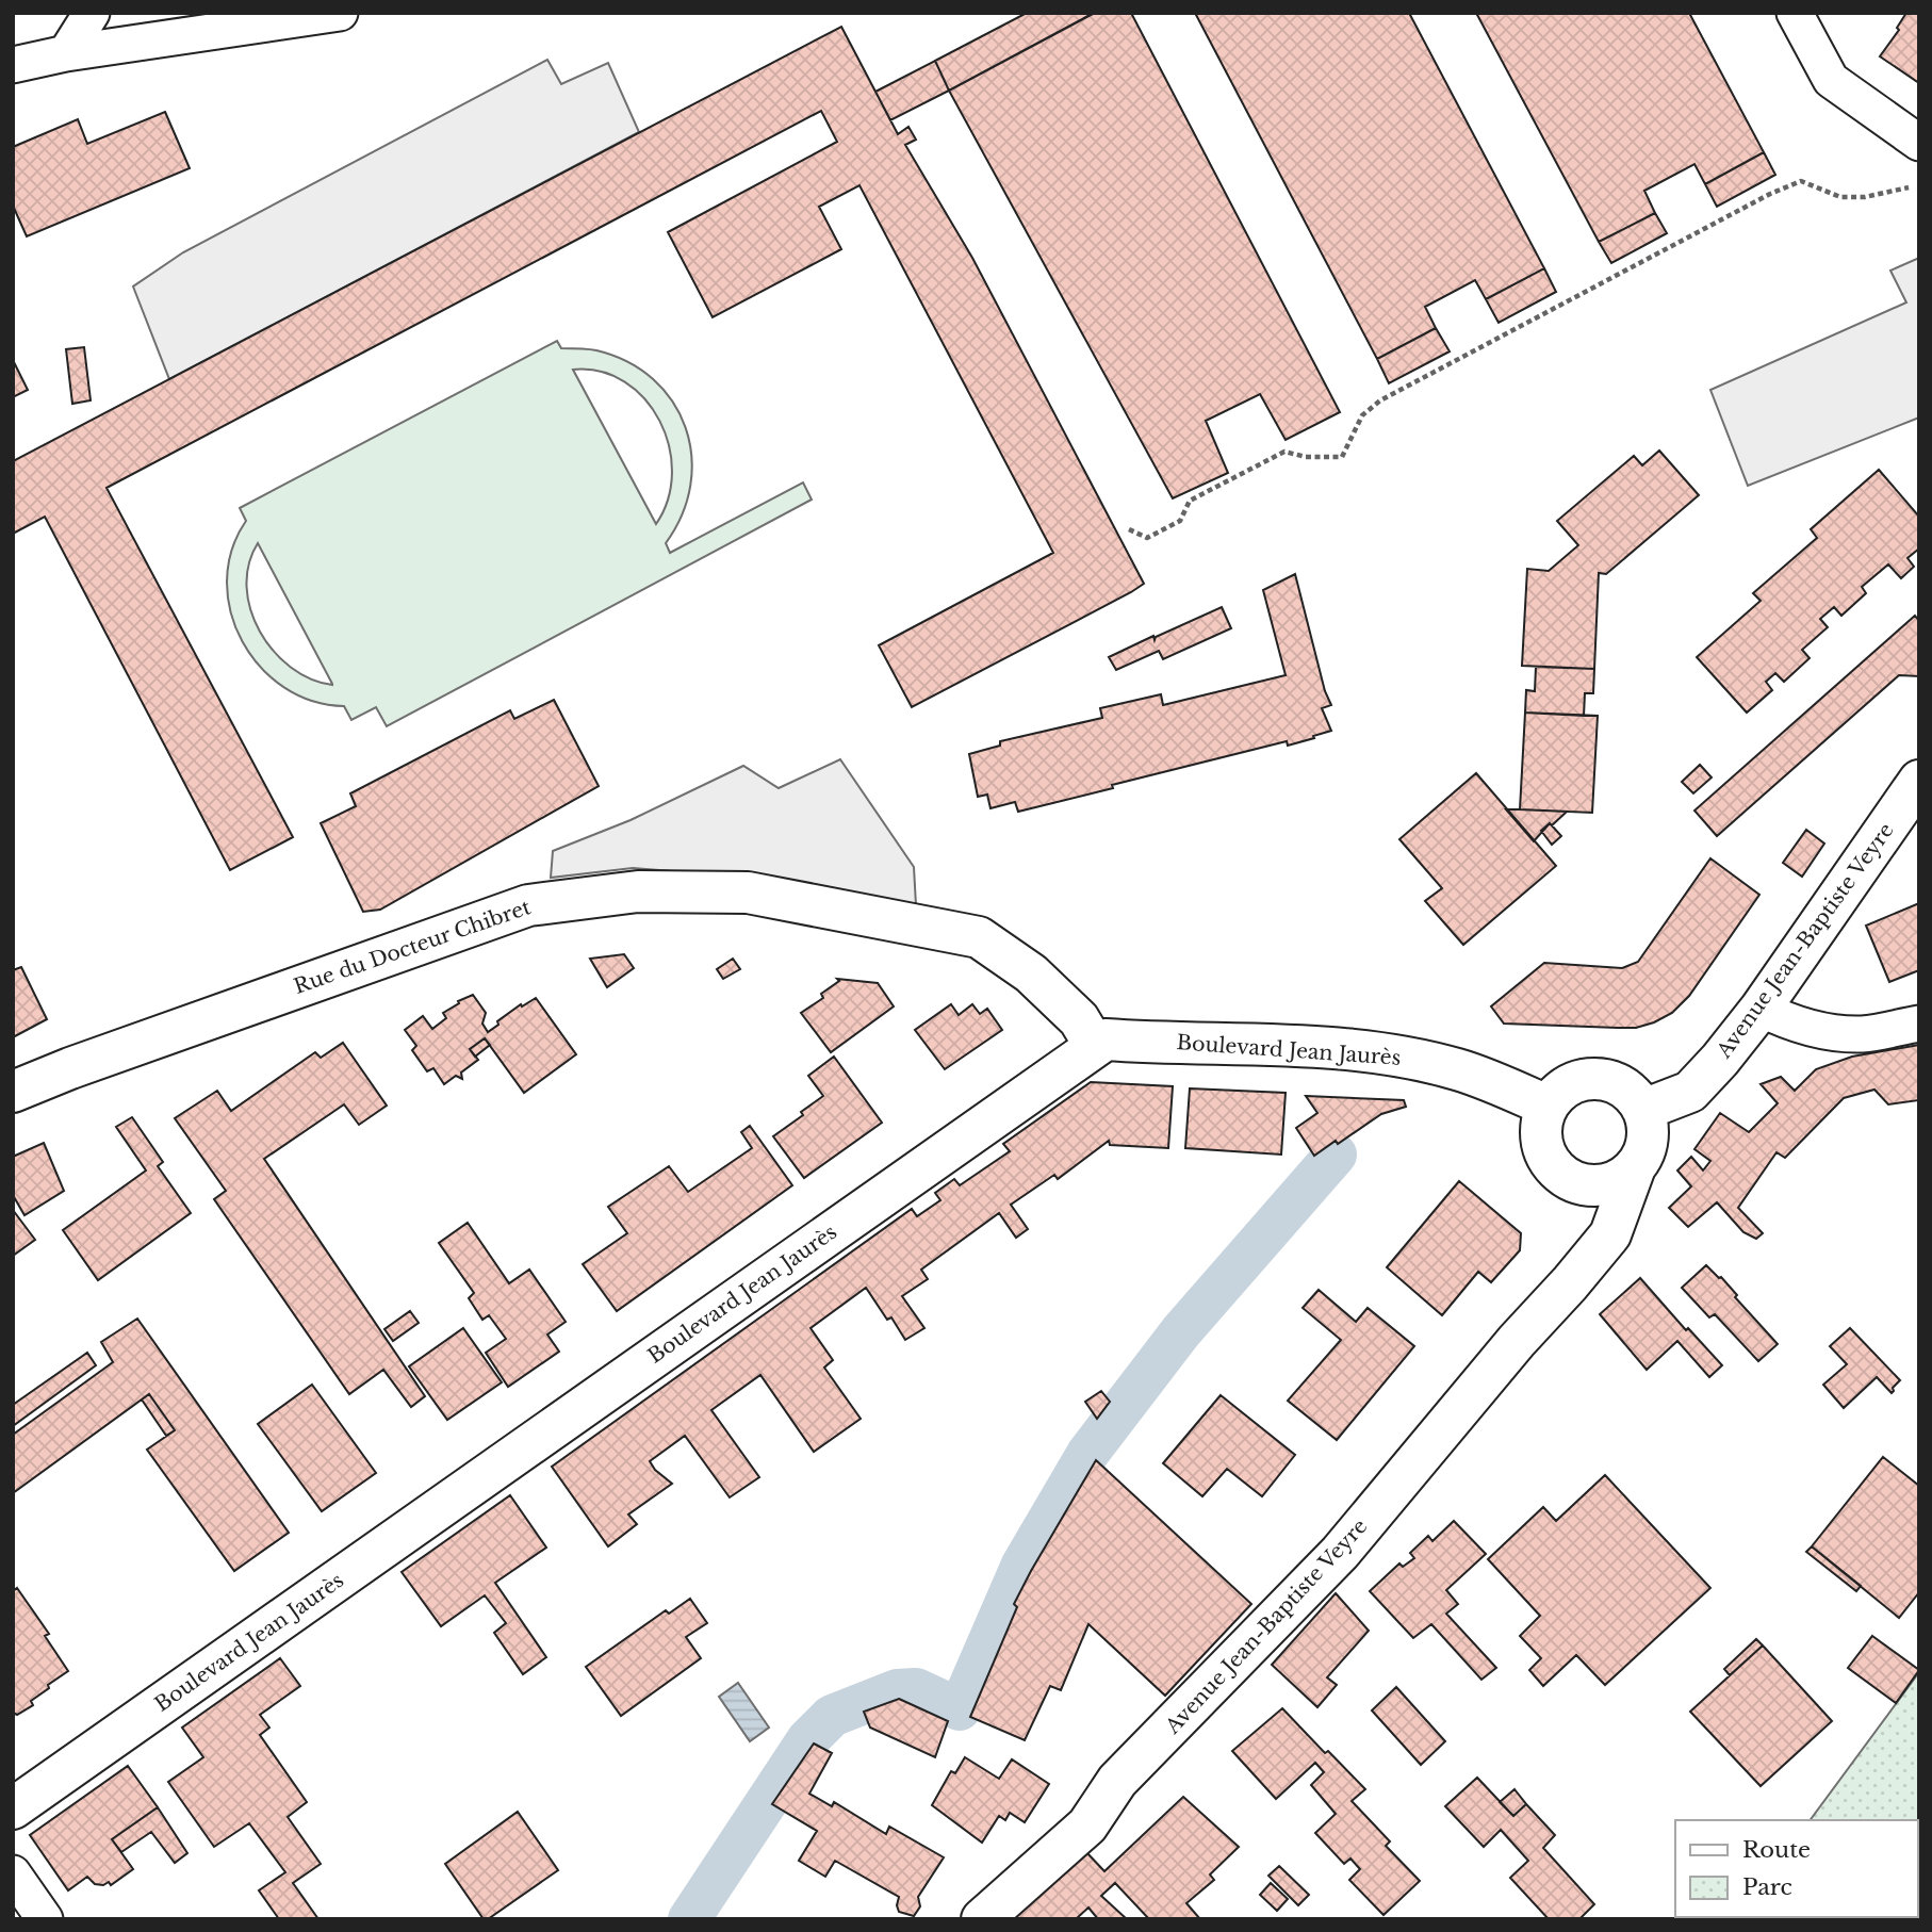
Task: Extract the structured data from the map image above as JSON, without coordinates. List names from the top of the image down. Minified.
{"streets":{"main road":["Avenue Jean-Baptiste Veyre","Rue du Docteur Chibret","Boulevard Jean Jaurès"]},"crossings":[["Avenue Jean-Baptiste Veyre","Boulevard Jean Jaurès"],["Rue du Docteur Chibret","Boulevard Jean Jaurès"]],"legend":["Route","Parc"]}
